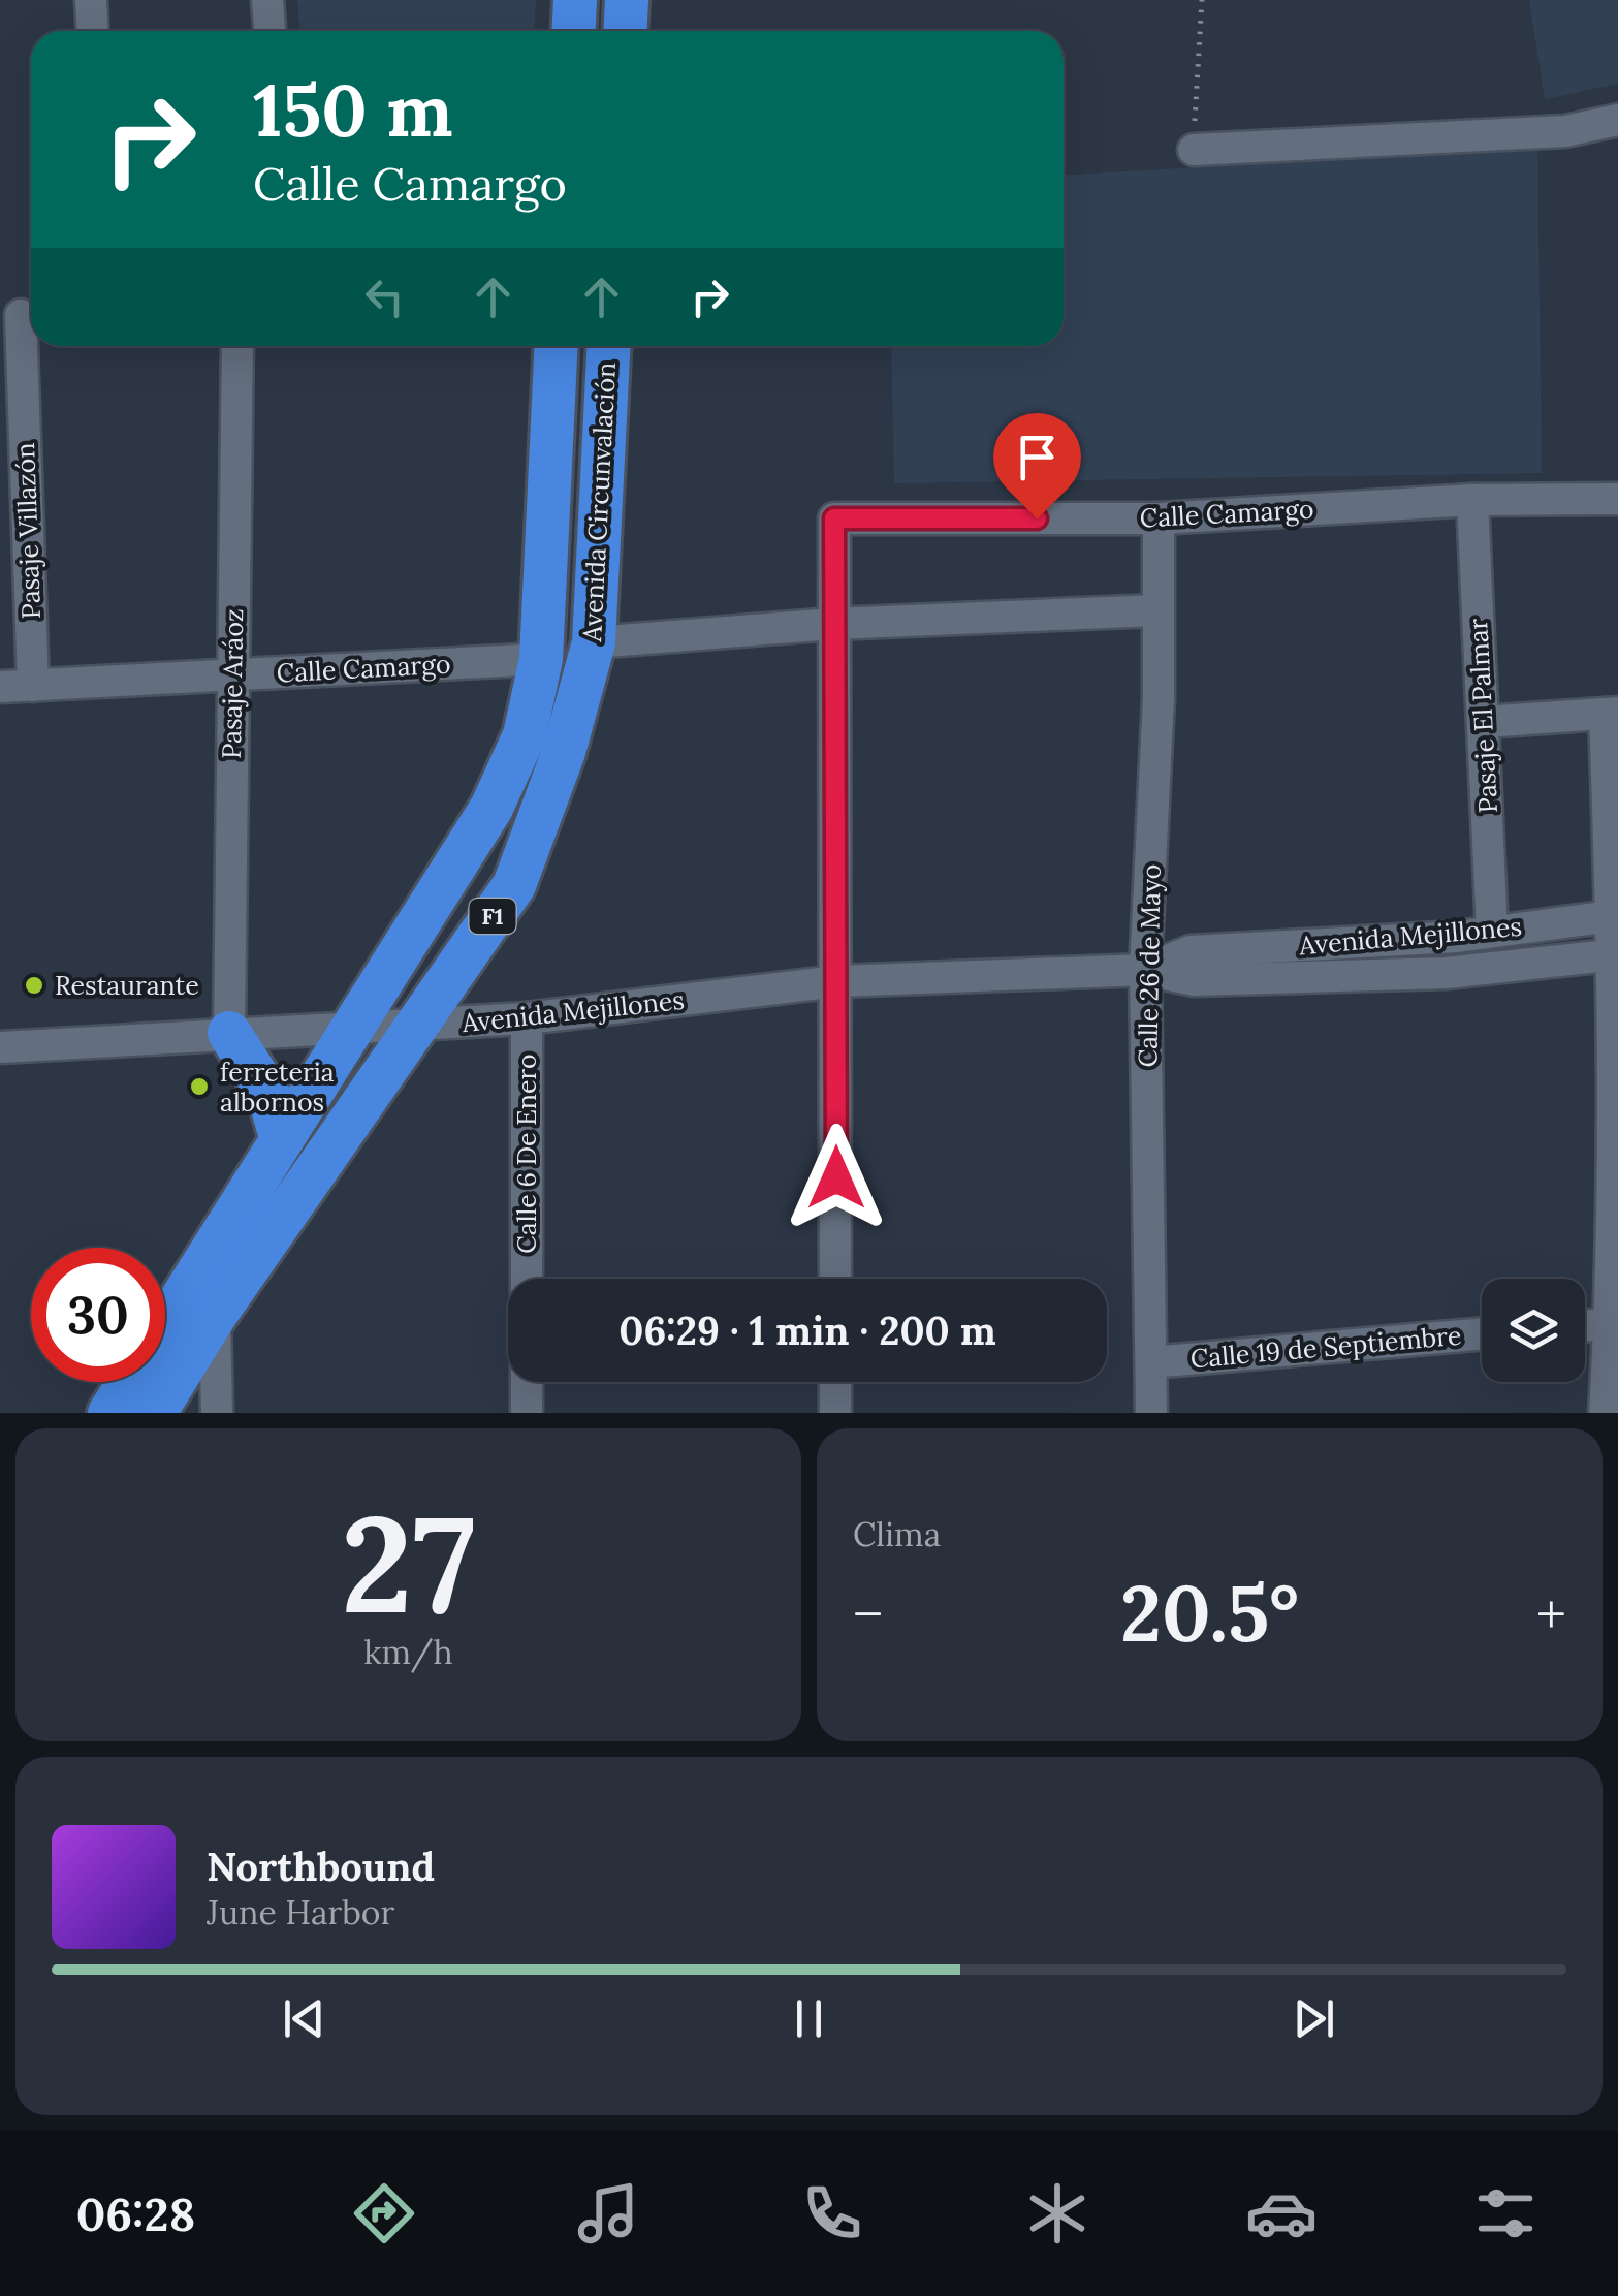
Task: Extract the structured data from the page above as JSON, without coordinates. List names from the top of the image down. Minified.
{"streets":{"highway":["Avenida Circunvalación","F1"],"street":["Calle Camargo","Pasaje Villazón","Pasaje Aráoz","Pasaje El Palmar","Avenida Mejillones","Calle 26 de Mayo","Calle 6 De Enero","Calle 19 de Septiembre"]},"crossings":[["Avenida Circunvalación","Calle Camargo"],["Avenida Circunvalación","Avenida Mejillones"],["Calle Camargo","Pasaje Villazón"],["Calle Camargo","Pasaje Aráoz"],["Calle Camargo","Pasaje El Palmar"],["Calle Camargo","Calle 26 de Mayo"],["Pasaje Aráoz","Avenida Mejillones"],["Pasaje El Palmar","Avenida Mejillones"],["Avenida Mejillones","Calle 26 de Mayo"],["Avenida Mejillones","Calle 6 De Enero"],["Calle 26 de Mayo","Calle 19 de Septiembre"]],"places":["Restaurante","ferreteria albornos"],"page":{"turn":["150 m","Calle Camargo"],"limit":"30","trip":"06:29 · 1 min · 200 m","tile":[["27","km/h"],"Clima"],"heat":["−","20.5°","+"],"song":["Northbound","June Harbor"],"tabs":"06:28"}}
